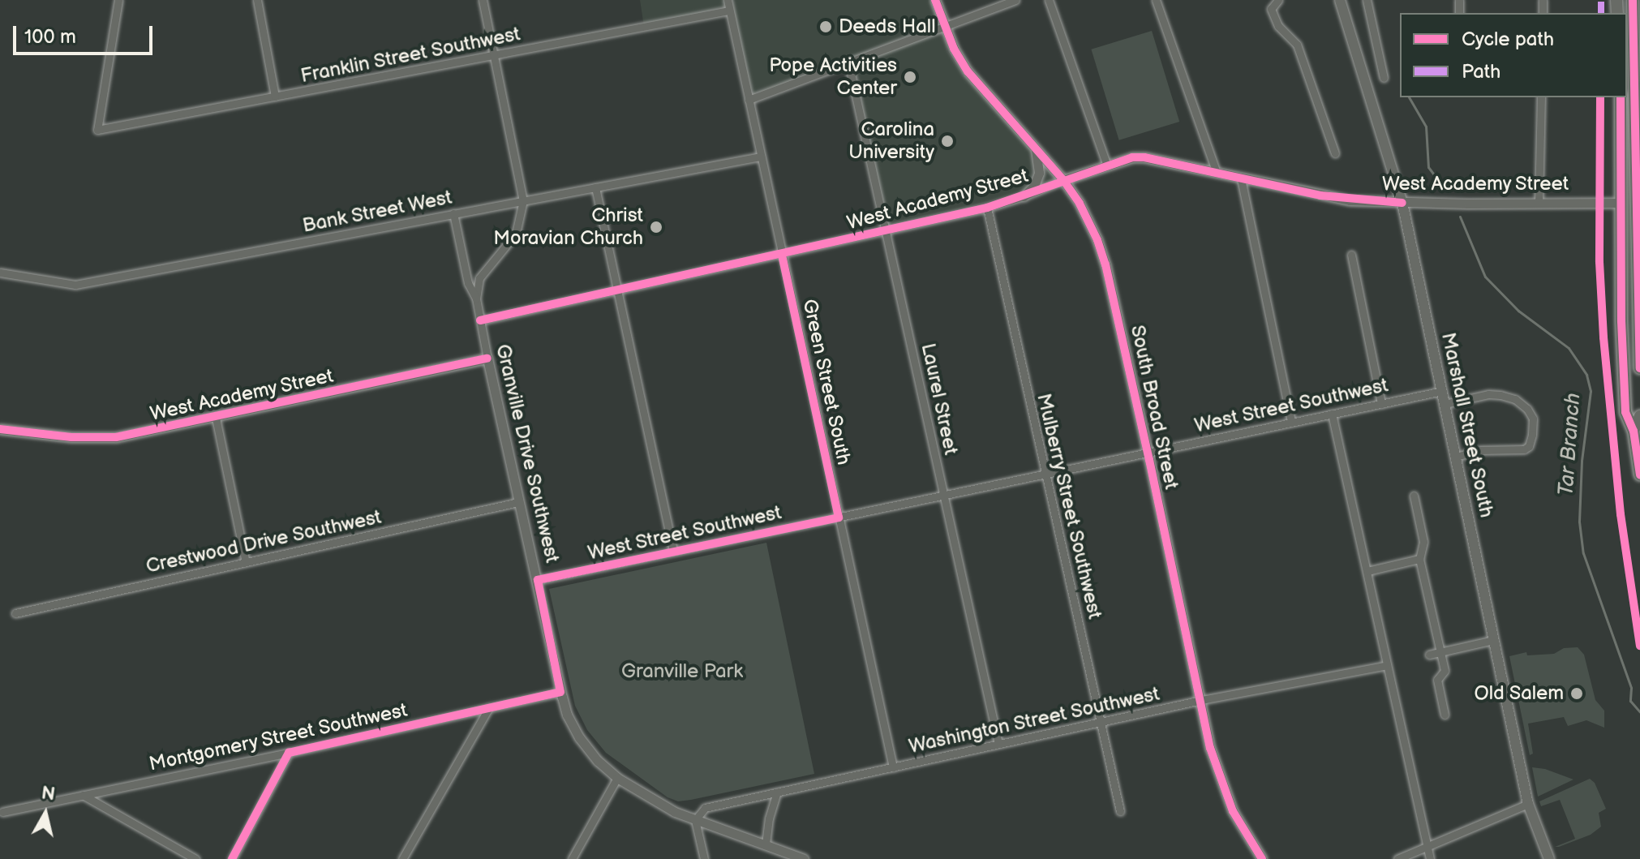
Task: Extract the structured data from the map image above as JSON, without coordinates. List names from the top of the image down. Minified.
{"streets":{"main road":["Marshall Street South"],"street":["Franklin Street Southwest","West Academy Street","Bank Street West","Green Street South","Laurel Street","West Street Southwest","South Broad Street","Granville Drive Southwest","Mulberry Street Southwest","Crestwood Drive Southwest","Washington Street Southwest","Montgomery Street Southwest"]},"crossings":[["Franklin Street Southwest","Green Street South"],["West Academy Street","Green Street South"],["West Academy Street","Laurel Street"],["West Academy Street","South Broad Street"],["West Academy Street","Marshall Street South"],["West Academy Street","Granville Drive Southwest"],["West Academy Street","Mulberry Street Southwest"],["Bank Street West","Green Street South"],["Bank Street West","Granville Drive Southwest"],["Green Street South","West Street Southwest"],["Green Street South","Washington Street Southwest"],["Laurel Street","West Street Southwest"],["Laurel Street","Washington Street Southwest"],["West Street Southwest","South Broad Street"],["West Street Southwest","Marshall Street South"],["West Street Southwest","Granville Drive Southwest"],["West Street Southwest","Mulberry Street Southwest"],["South Broad Street","Washington Street Southwest"],["Granville Drive Southwest","Crestwood Drive Southwest"],["Granville Drive Southwest","Washington Street Southwest"],["Granville Drive Southwest","Montgomery Street Southwest"],["Mulberry Street Southwest","Washington Street Southwest"]],"water":["Tar Branch"],"parks":["Granville Park"],"places":["Deeds Hall","Pope Activities Center","Carolina University","Christ Moravian Church","Old Salem"],"legend":["Cycle path","Path"],"scale_bar":"100 m","north":"top"}
